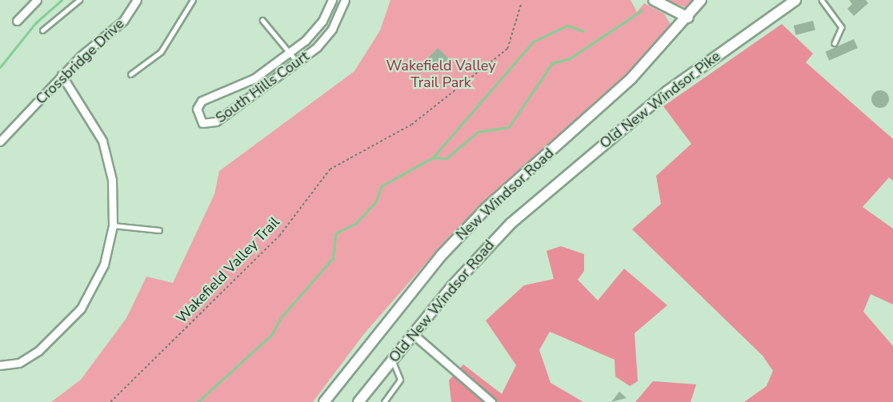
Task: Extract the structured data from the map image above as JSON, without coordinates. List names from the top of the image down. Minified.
{"streets":{"street":["Crossbridge Drive","South Hills Court","Old New Windsor Pike","New Windsor Road","Old New Windsor Road"],"path":["Wakefield Valley Trail"]},"crossings":[["Old New Windsor Pike","Old New Windsor Road"]],"parks":["Wakefield Valley Trail Park"]}
